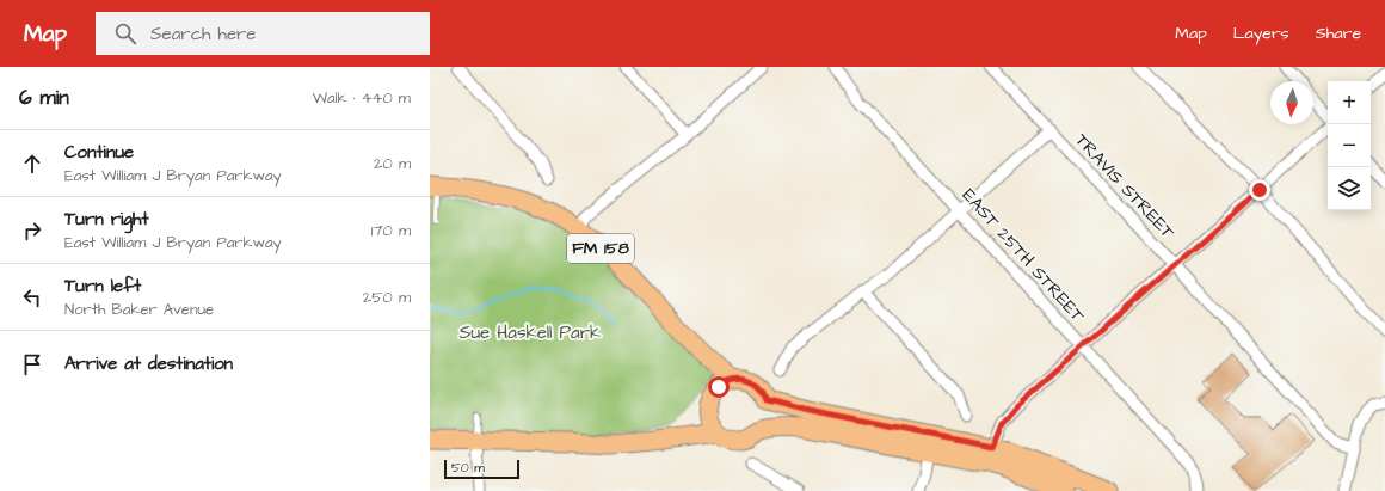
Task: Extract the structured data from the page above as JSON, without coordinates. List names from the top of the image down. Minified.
{"streets":{"main road":["FM 158"],"street":["TRAVIS STREET","EAST 25TH STREET"]},"parks":["Sue Haskell Park"],"scale_bar":"50 m","north":"bottom","page":{"header":"Map","search":"Search here","nav":["Map","Layers","Share"],"heading":["6 min","Walk · 440 m"],"map_buttons":["+","−"],"list":[["Continue","East William J Bryan Parkway","20 m"],["Turn right","East William J Bryan Parkway","170 m"],["Turn left","North Baker Avenue","250 m"],"Arrive at destination"],"scale":"50 m"}}
